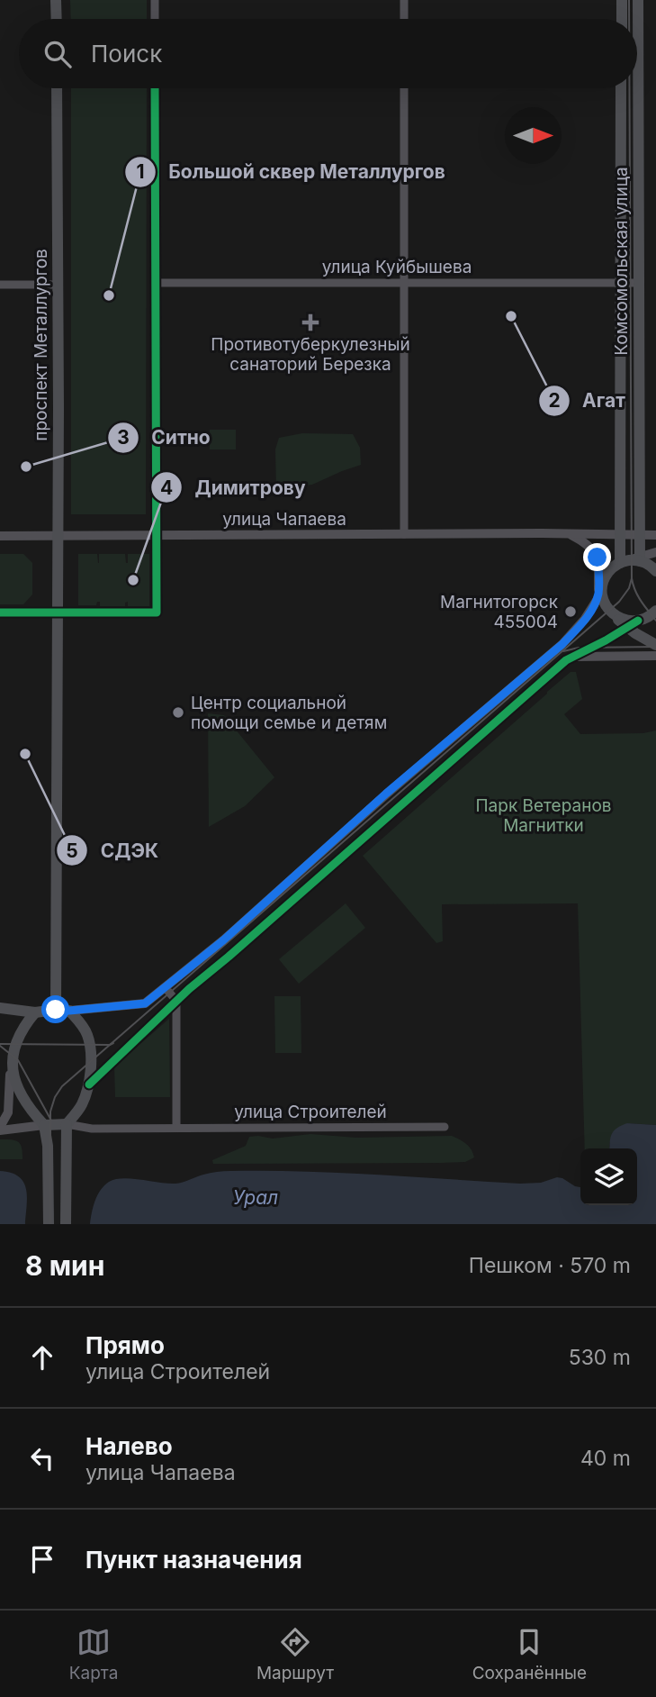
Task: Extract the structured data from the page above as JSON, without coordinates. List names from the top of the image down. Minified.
{"streets":{"main road":["Комсомольская улица","проспект Металлургов"],"street":["улица Куйбышева","улица Чапаева","улица Строителей"]},"crossings":[["Комсомольская улица","улица Куйбышева"],["Комсомольская улица","улица Чапаева"],["проспект Металлургов","улица Чапаева"],["проспект Металлургов","улица Строителей"]],"water":["Урал"],"parks":["Парк Ветеранов Магнитки"],"places":{"other":["Большой сквер Металлургов","Агат","Ситно","Димитрову","Магнитогорск 455004","Центр социальной помощи семье и детям","СДЭК"],"health":["Противотуберкулезный санаторий Березка"]},"north":"right","page":{"search":"Поиск","heading":["8 мин","Пешком · 570 m"],"list":[["Прямо","улица Строителей","530 m"],["Налево","улица Чапаева","40 m"],"Пункт назначения"],"nav":["Карта","Маршрут","Сохранённые"]}}
